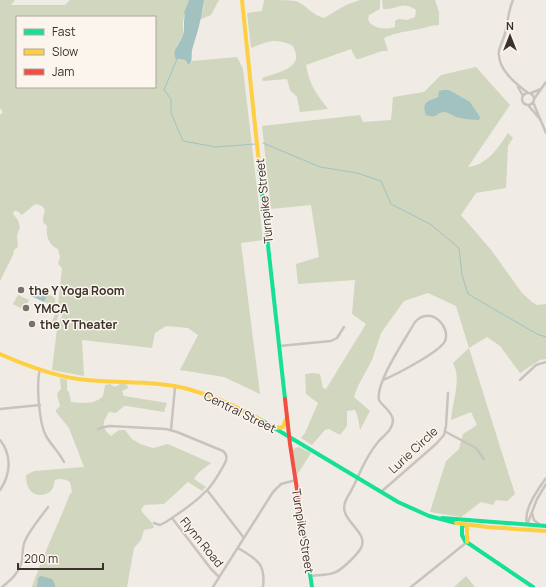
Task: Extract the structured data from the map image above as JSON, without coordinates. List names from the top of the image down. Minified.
{"streets":{"street":["Turnpike Street","Central Street","Lurie Circle","Flynn Road"]},"crossings":[["Turnpike Street","Central Street"],["Central Street","Lurie Circle"]],"places":["the Y Yoga Room","YMCA","the Y Theater"],"legend":["Fast","Slow","Jam"],"scale_bar":"200 m","north":"top"}
